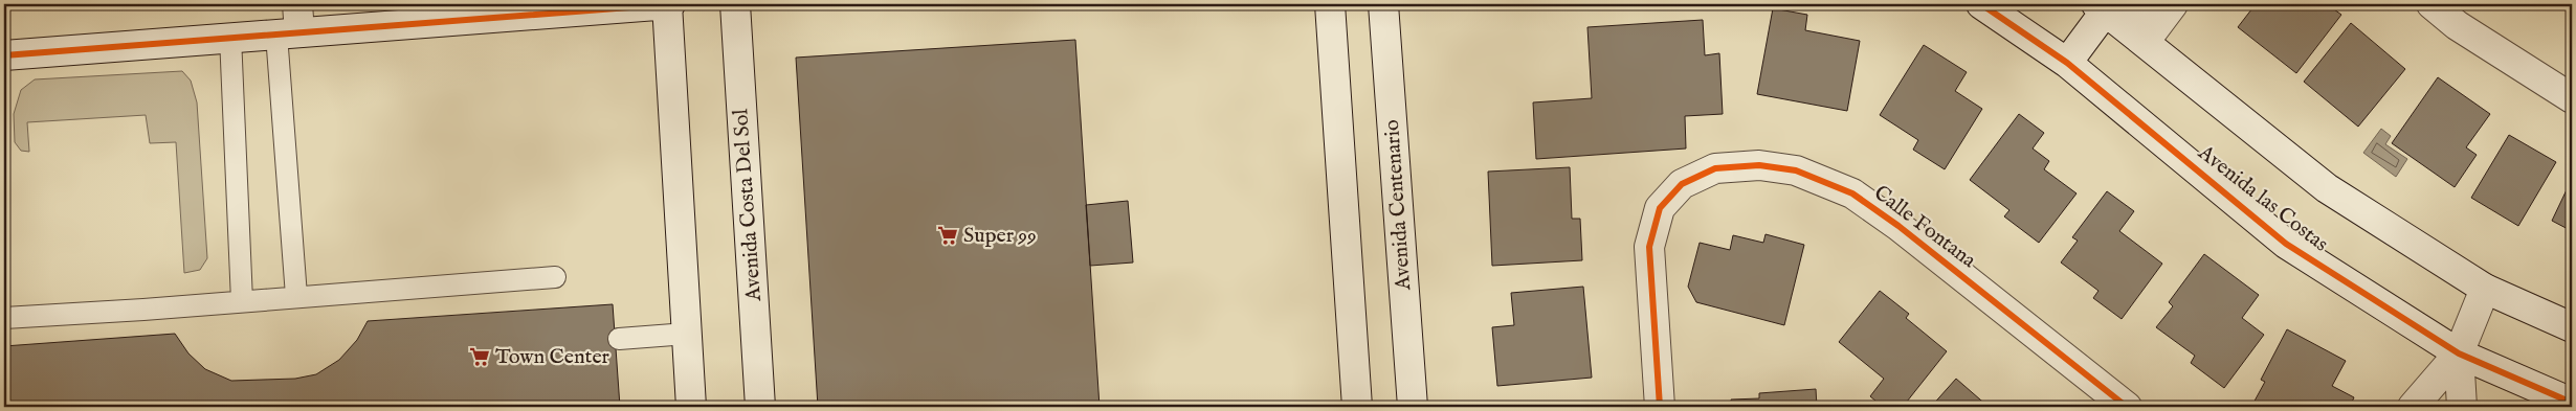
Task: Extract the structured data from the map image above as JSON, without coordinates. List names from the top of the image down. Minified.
{"streets":{"street":["Avenida las Costas","Avenida Costa Del Sol","Avenida Centenario","Calle Fontana"]},"places":{"supermarket":["Super 99","Town Center"]}}
